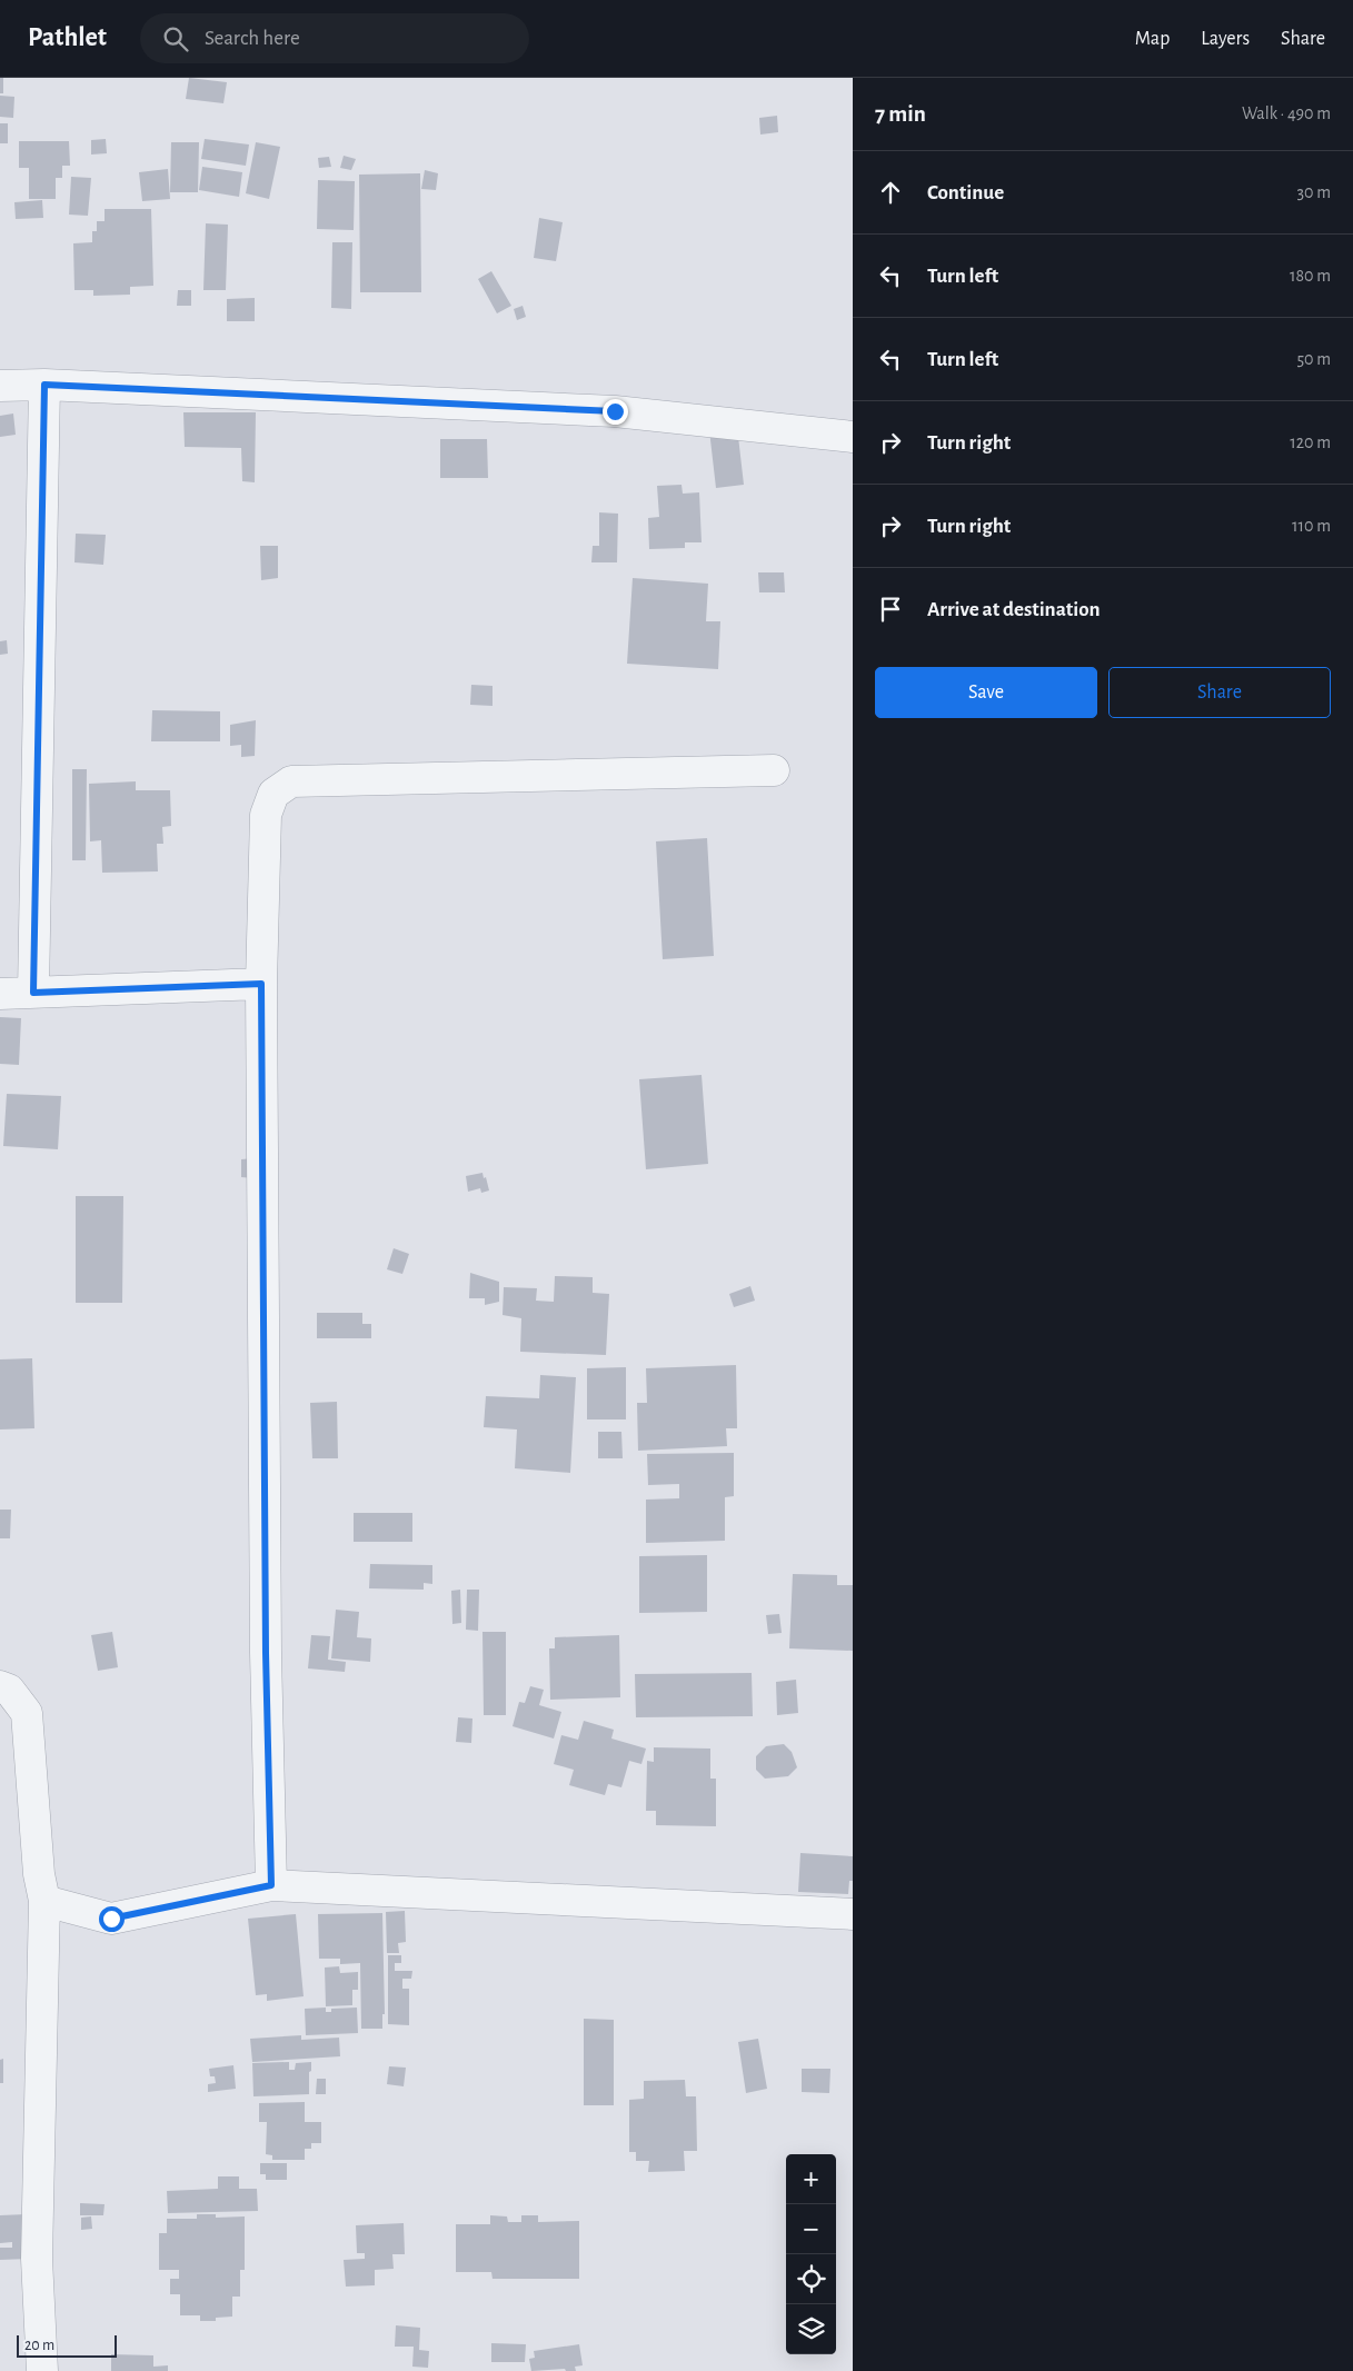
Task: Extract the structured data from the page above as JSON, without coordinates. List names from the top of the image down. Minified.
{"scale_bar":"20 m","page":{"header":"Pathlet","search":"Search here","nav":["Map","Layers","Share"],"heading":["7 min","Walk · 490 m"],"list":[["Continue","30 m"],["Turn left","180 m"],["Turn left","50 m"],["Turn right","120 m"],["Turn right","110 m"],"Arrive at destination"],"buttons":["Save","Share"],"map_buttons":["+","−"],"scale":"20 m"}}
